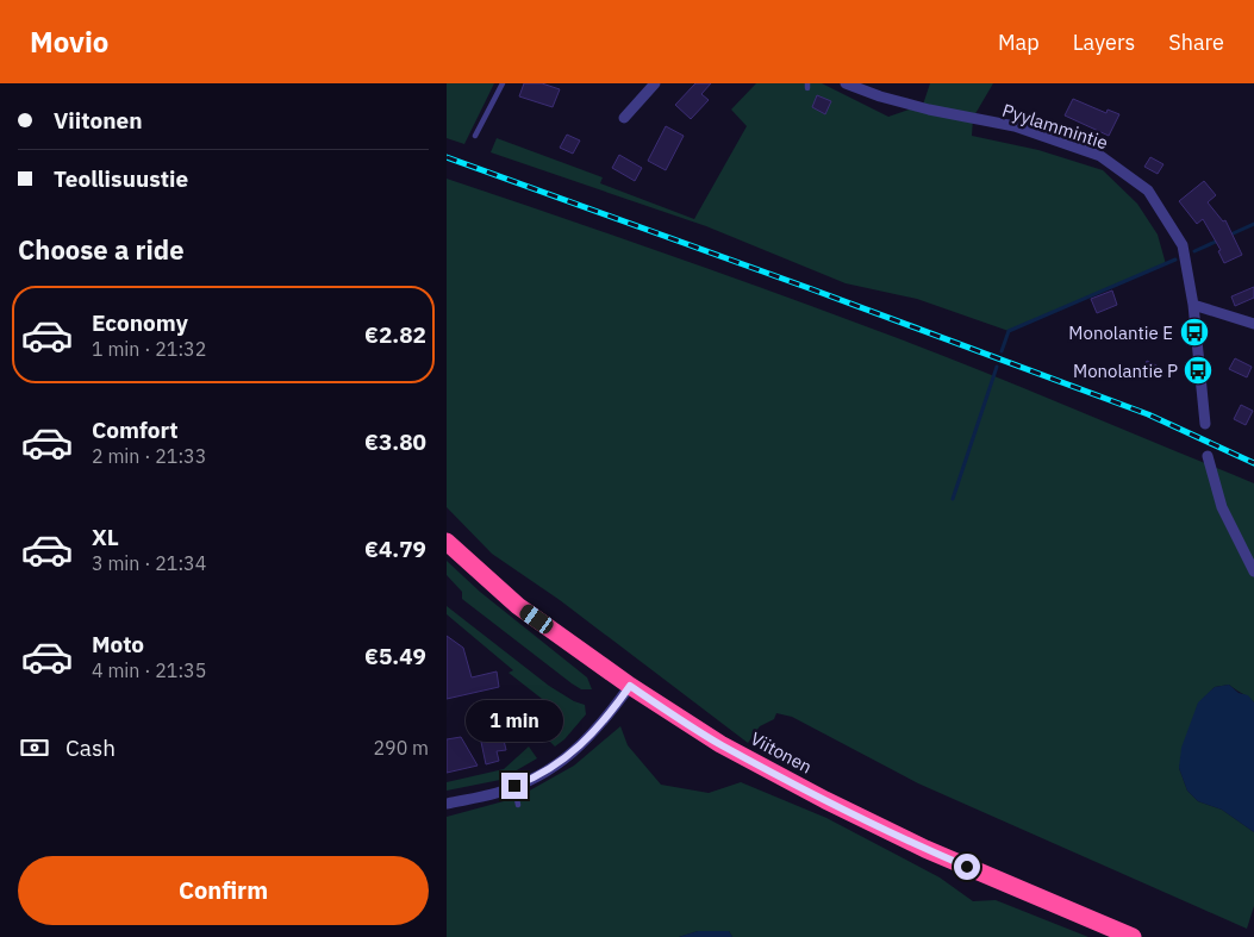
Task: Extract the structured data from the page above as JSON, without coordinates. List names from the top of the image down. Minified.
{"streets":{"highway":["Viitonen"],"street":["Pyylammintie"]},"places":{"bus stop":["Monolantie E","Monolantie P"]},"page":{"header":"Movio","nav":["Map","Layers","Share"],"banner":["Viitonen","Teollisuustie"],"heading":"Choose a ride","list":[{"name":"Economy","note":"1 min · 21:32","value":"€2.82"},{"name":"Comfort","note":"2 min · 21:33","value":"€3.80"},{"name":"XL","note":"3 min · 21:34","value":"€4.79"},{"name":"Moto","note":"4 min · 21:35","value":"€5.49"}],"bubble":"1 min","pay":["Cash","290 m"],"buttons":"Confirm"}}
